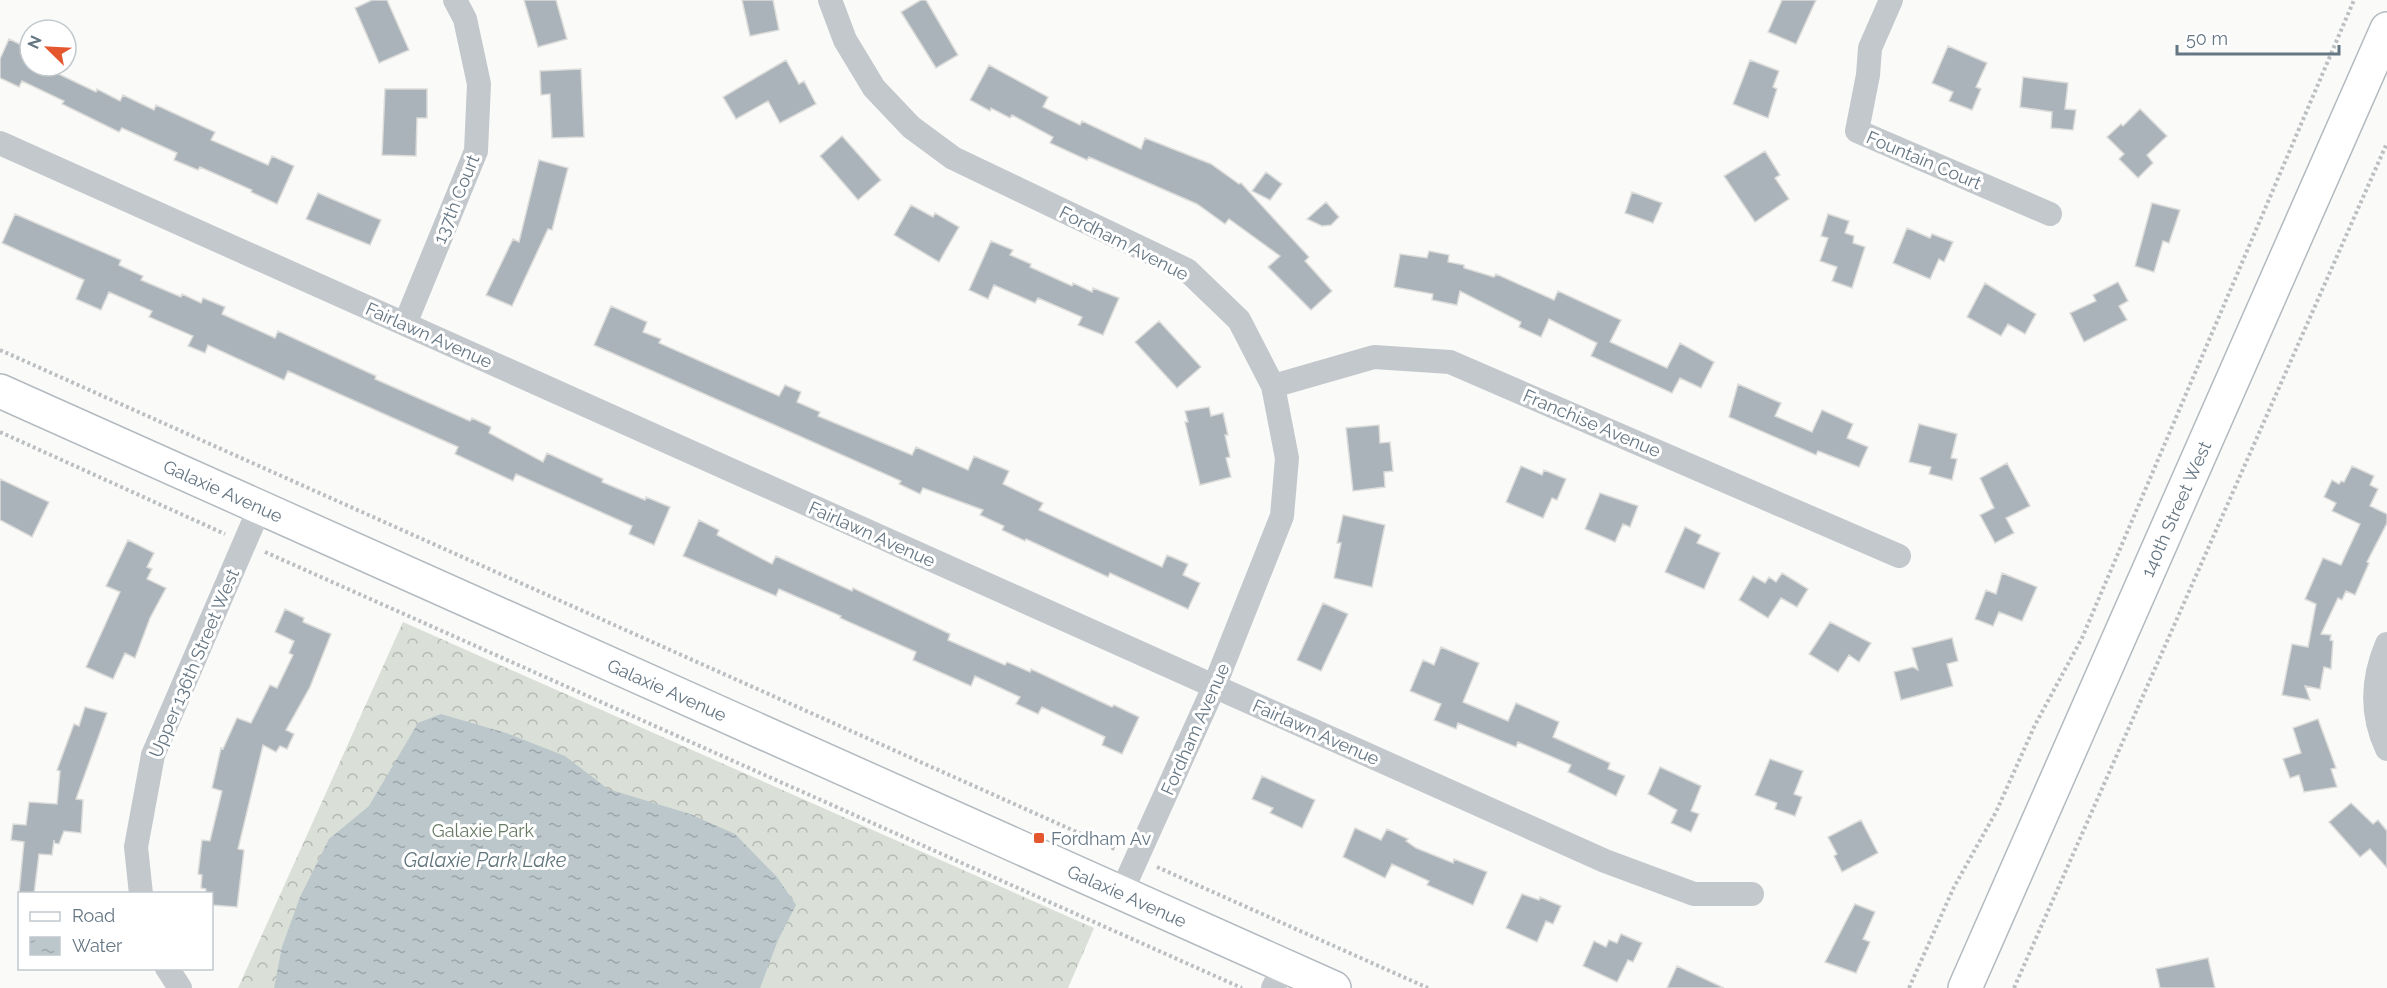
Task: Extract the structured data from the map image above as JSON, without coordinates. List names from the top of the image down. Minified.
{"streets":{"street":["Fountain Court","137th Court","Fordham Avenue","Fairlawn Avenue","Franchise Avenue","Galaxie Avenue","140th Street West","Upper 136th Street West"]},"crossings":[["137th Court","Fairlawn Avenue"],["Fordham Avenue","Fairlawn Avenue"],["Fordham Avenue","Franchise Avenue"],["Fordham Avenue","Galaxie Avenue"],["Galaxie Avenue","Upper 136th Street West"]],"water":["Galaxie Park Lake"],"parks":["Galaxie Park"],"places":{"transit":["Fordham Av"]},"legend":["Road","Water"],"scale_bar":"50 m","north":"top left"}
